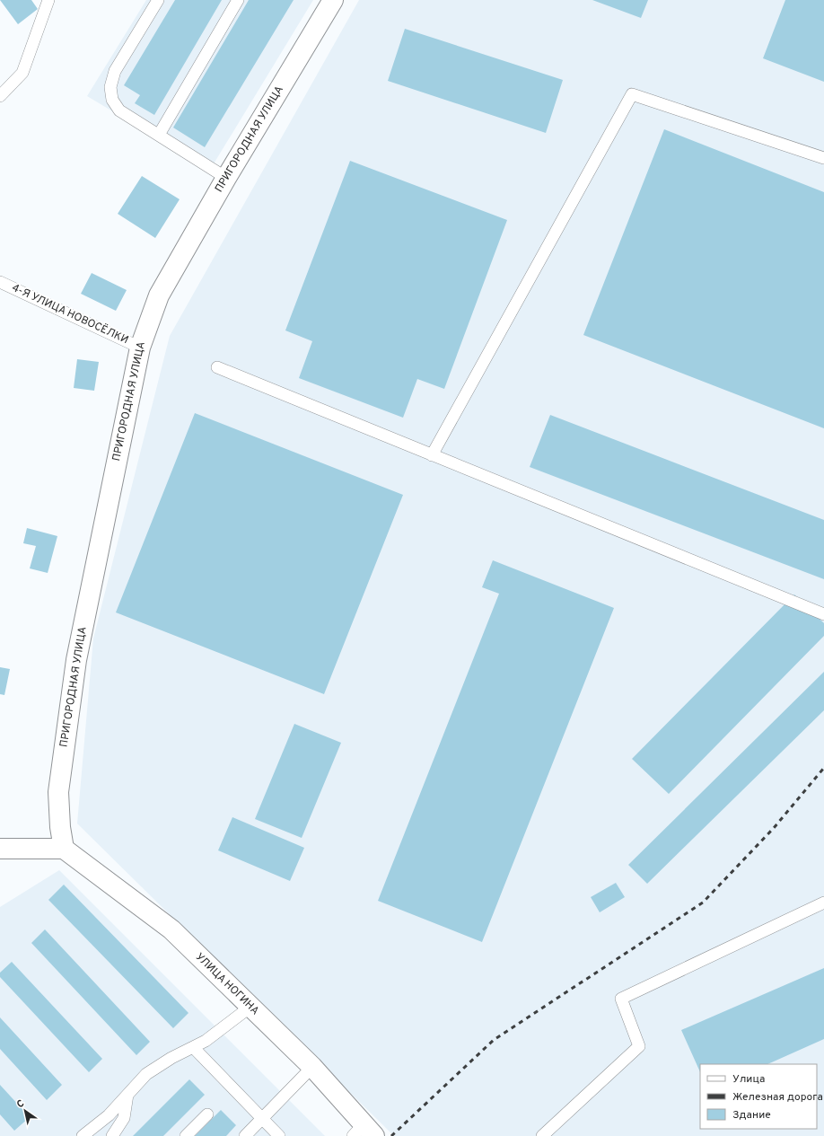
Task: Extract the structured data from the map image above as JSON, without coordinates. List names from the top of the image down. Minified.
{"streets":{"street":["ПРИГОРОДНАЯ УЛИЦА","УЛИЦА НОГИНА"],"lane":["4-Я УЛИЦА НОВОСЁЛКИ"]},"crossings":[["ПРИГОРОДНАЯ УЛИЦА","4-Я УЛИЦА НОВОСЁЛКИ"],["ПРИГОРОДНАЯ УЛИЦА","УЛИЦА НОГИНА"]],"legend":["Улица","Железная дорога","Здание"],"north":"top left"}
